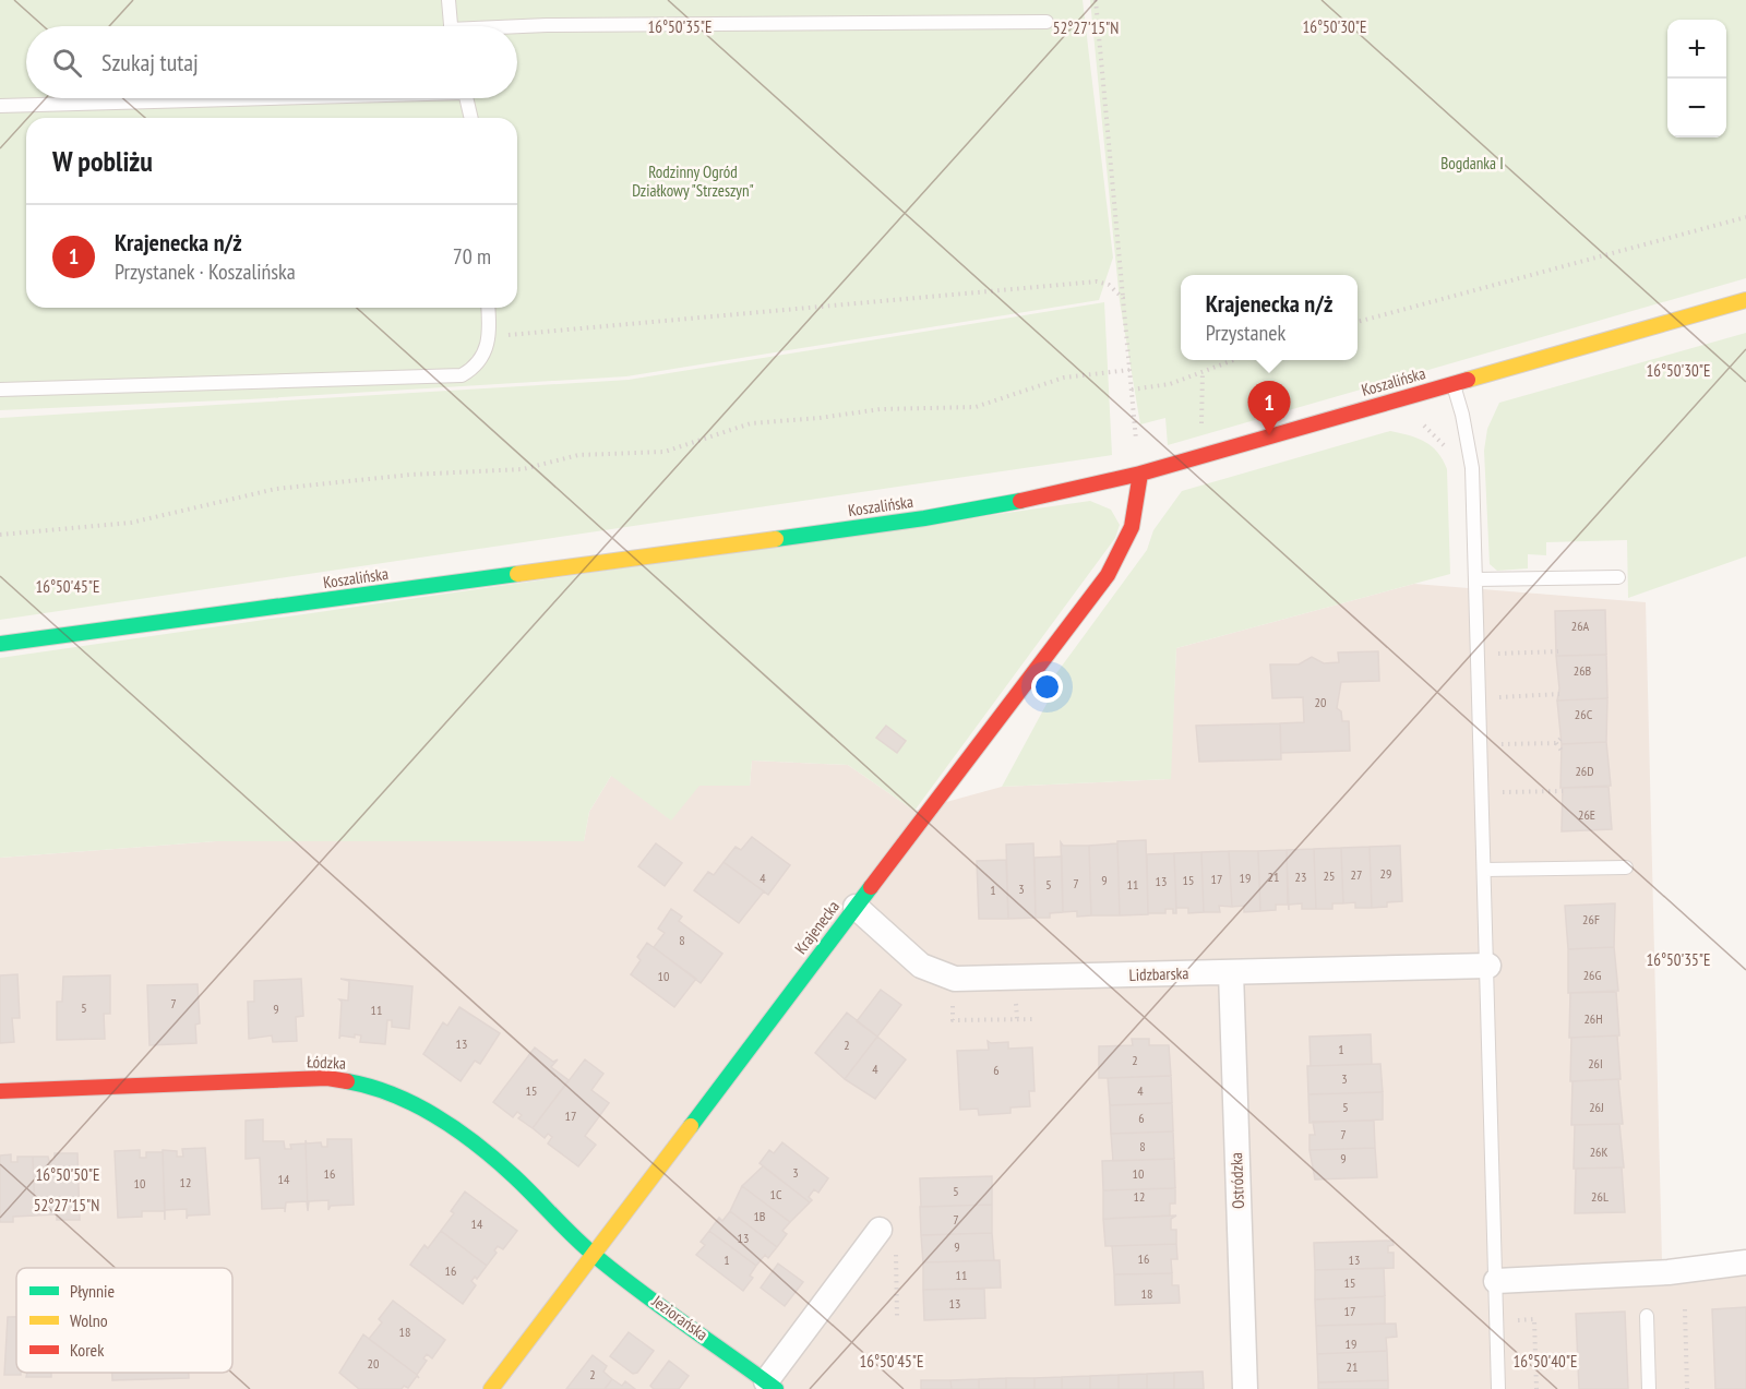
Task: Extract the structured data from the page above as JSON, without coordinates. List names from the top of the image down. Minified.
{"streets":{"street":["Koszalińska","Krajenecka","Lidzbarska","Łódzka","Ostródzka","Jeziorańska"]},"crossings":[["Koszalińska","Krajenecka"],["Krajenecka","Lidzbarska"],["Krajenecka","Łódzka"],["Krajenecka","Jeziorańska"],["Lidzbarska","Ostródzka"],["Łódzka","Jeziorańska"]],"parks":["Bogdanka I","Rodzinny Ogród Działkowy \"Strzeszyn\""],"house_numbers":["26A","26B","20","26C","26D","26E","29","27","25","21","23","4","19","17","9","15","13","7","5","11","3","1","26F","8","26G","10","7","5","9","11","26H","13","2","1","2","26I","4","6","3","15","4","5","26J","17","6","7","8","26K","9","3","16","10","14","12","10","5","1C","12","26L","1B","7","14","13","9","16","1","13","16","11","15","18","13","17","18","19","20","21","2"],"legend":["Płynnie","Wolno","Korek"],"page":{"map_buttons":["+","−"],"search":"Szukaj tutaj","heading":"W pobliżu","list":[{"mark":"1","name":"Krajenecka n/ż","note":"Przystanek · Koszalińska","value":"70 m"}],"popup":["Krajenecka n/ż","Przystanek"],"pins":"1"},"coordinates":["16°50'30\"E","16°50'35\"E","52°27'15\"N","16°50'45\"E","16°50'50\"E","16°50'40\"E"]}
